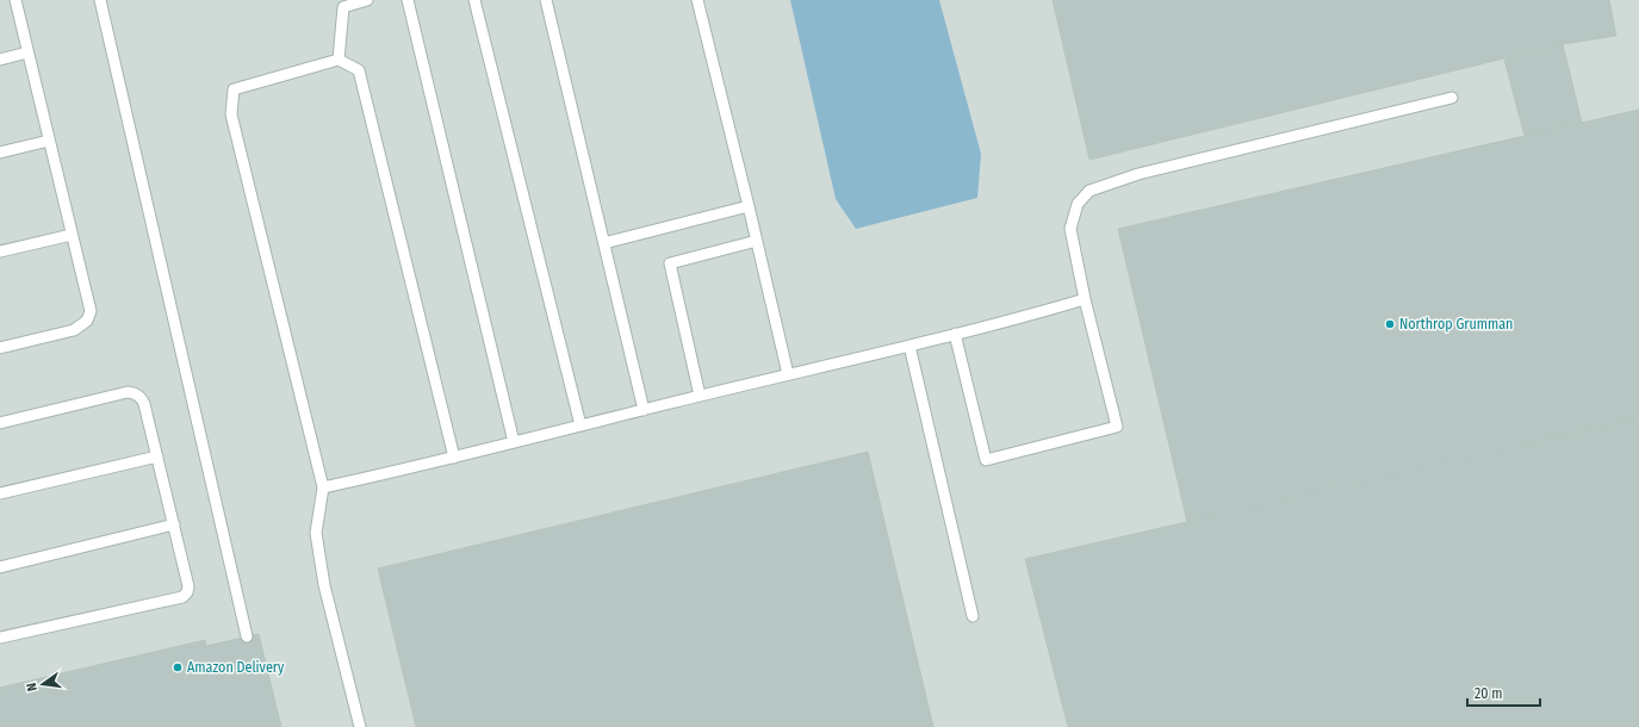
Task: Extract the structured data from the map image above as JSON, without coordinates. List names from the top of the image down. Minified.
{"places":["Northrop Grumman","Amazon Delivery"],"scale_bar":"20 m","north":"left"}
